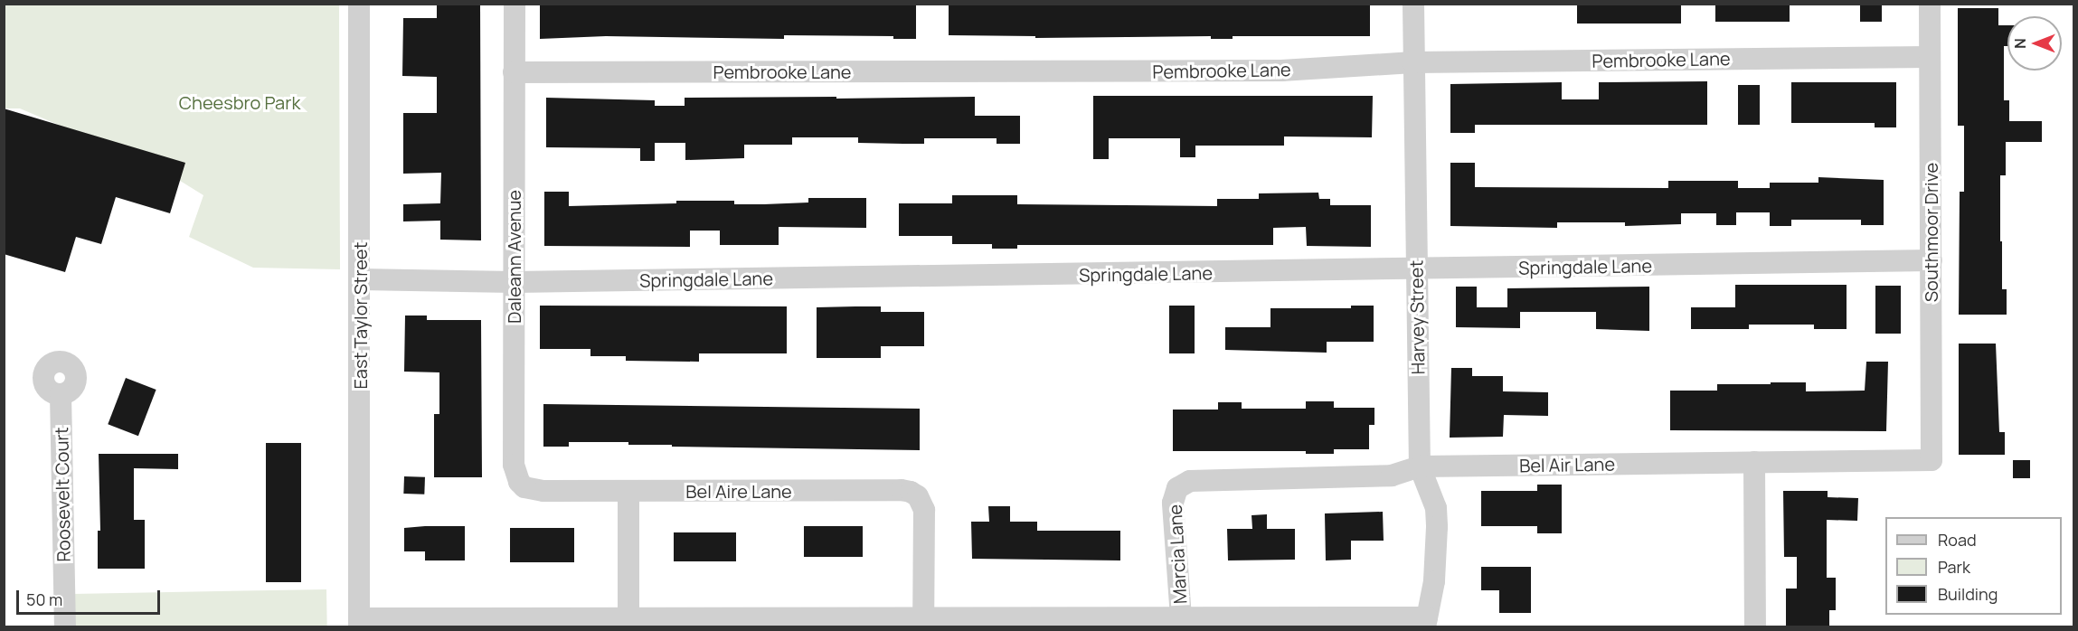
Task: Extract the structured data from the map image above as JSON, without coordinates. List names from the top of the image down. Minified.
{"streets":{"street":["Pembrooke Lane","Southmoor Drive","Daleann Avenue","Springdale Lane","East Taylor Street","Harvey Street","Bel Air Lane","Bel Aire Lane","Roosevelt Court","Marcia Lane"]},"crossings":[["Pembrooke Lane","Southmoor Drive"],["Pembrooke Lane","Daleann Avenue"],["Pembrooke Lane","Harvey Street"],["Southmoor Drive","Springdale Lane"],["Southmoor Drive","Bel Air Lane"],["Daleann Avenue","Springdale Lane"],["Daleann Avenue","Bel Aire Lane"],["Springdale Lane","East Taylor Street"],["Springdale Lane","Harvey Street"],["Harvey Street","Bel Air Lane"],["Bel Air Lane","Marcia Lane"]],"parks":["Cheesbro Park"],"legend":["Road","Park","Building"],"scale_bar":"50 m","north":"left"}
